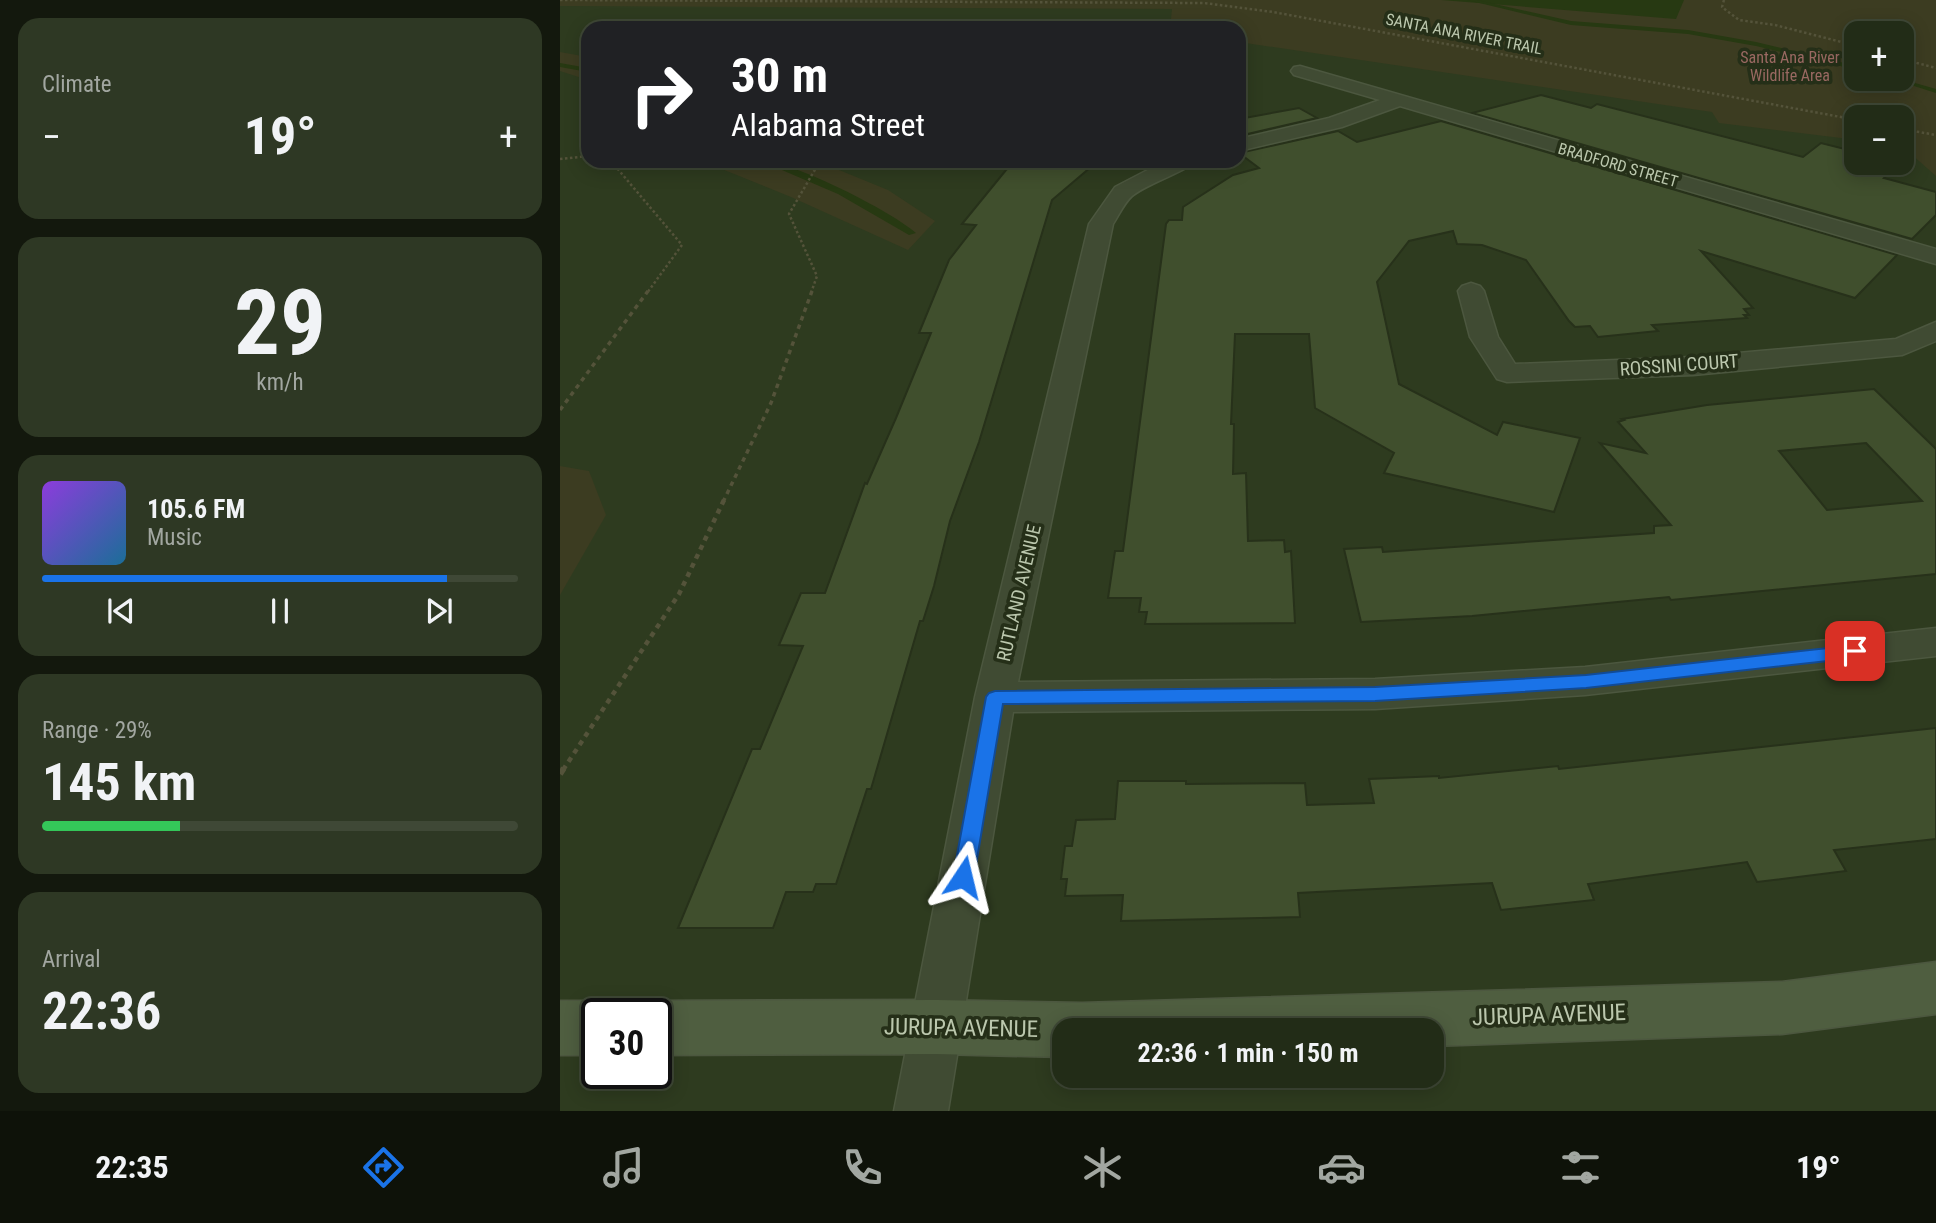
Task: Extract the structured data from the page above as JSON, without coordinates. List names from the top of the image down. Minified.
{"streets":{"main road":["JURUPA AVENUE"],"street":["BRADFORD STREET","ROSSINI COURT","RUTLAND AVENUE"],"path":["SANTA ANA RIVER TRAIL"]},"crossings":[["RUTLAND AVENUE","JURUPA AVENUE"]],"parks":["Santa Ana River Wildlife Area"],"page":{"tile":["Climate",["29","km/h"],["Range · 29%","145 km"],["Arrival","22:36"]],"map_buttons":["+","−"],"turn":["30 m","Alabama Street"],"heat":["−","19°","+"],"song":["105.6 FM","Music"],"limit":"30","trip":"22:36 · 1 min · 150 m","tabs":["22:35","19°"]}}
